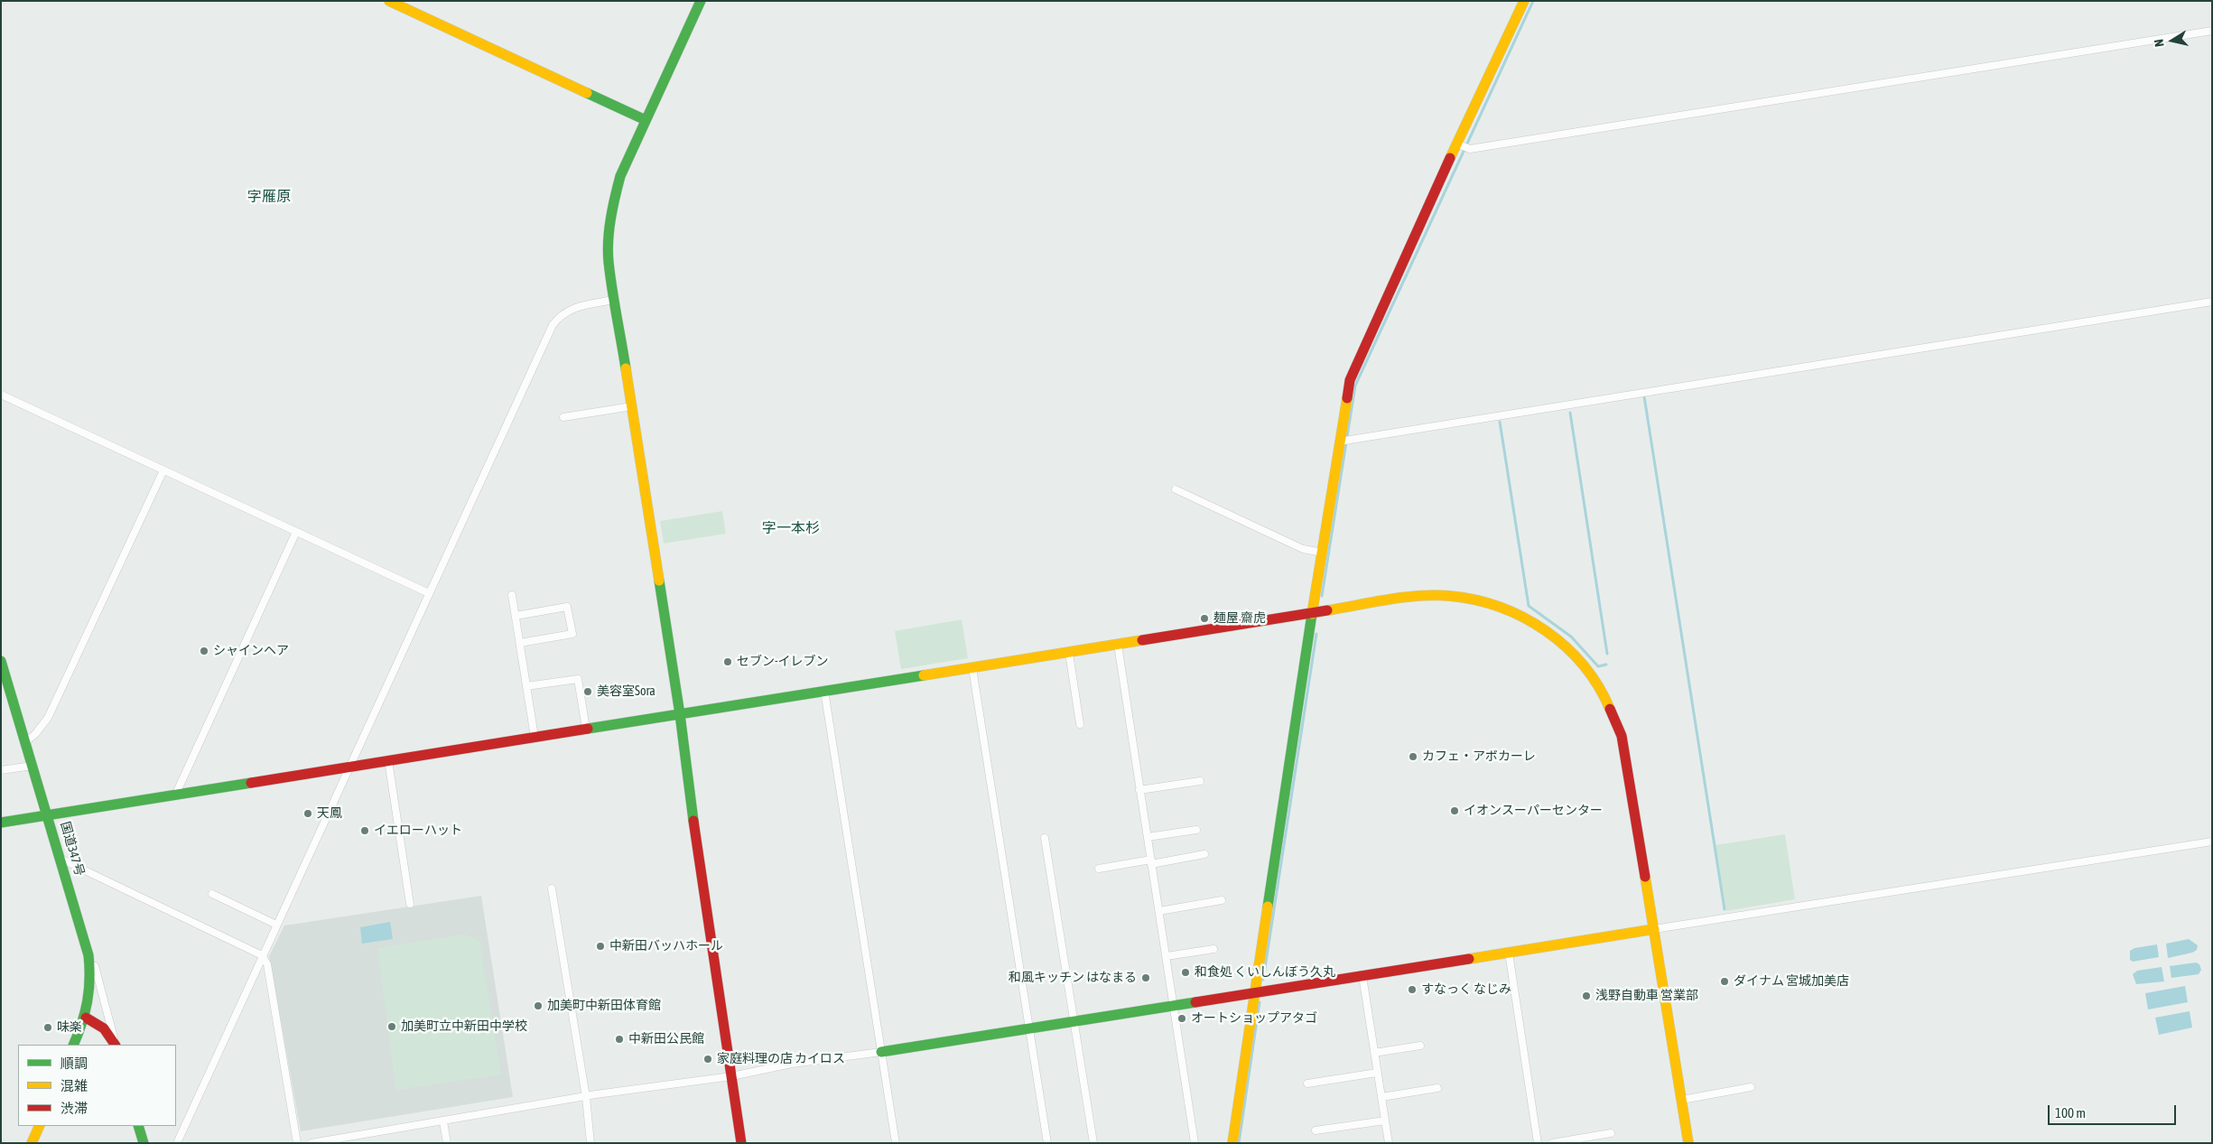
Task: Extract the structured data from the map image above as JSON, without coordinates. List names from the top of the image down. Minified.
{"streets":{"main road":["国道347号"]},"districts":["字雁原","字一本杉"],"places":["麺屋 齋虎","シャインヘア","セブン-イレブン","美容室Sora","カフェ・アボカーレ","イオンスーパーセンター","天鳳","イエローハット","中新田バッハホール","和食処 くいしんぼう久丸","和風キッチン はなまる","ダイナム 宮城加美店","すなっく なじみ","浅野自動車 営業部","加美町中新田体育館","オートショップアタゴ","加美町立中新田中学校","味楽","中新田公民館","家庭料理の店 カイロス"],"legend":["順調","混雑","渋滞"],"scale_bar":"100 m","north":"left"}
